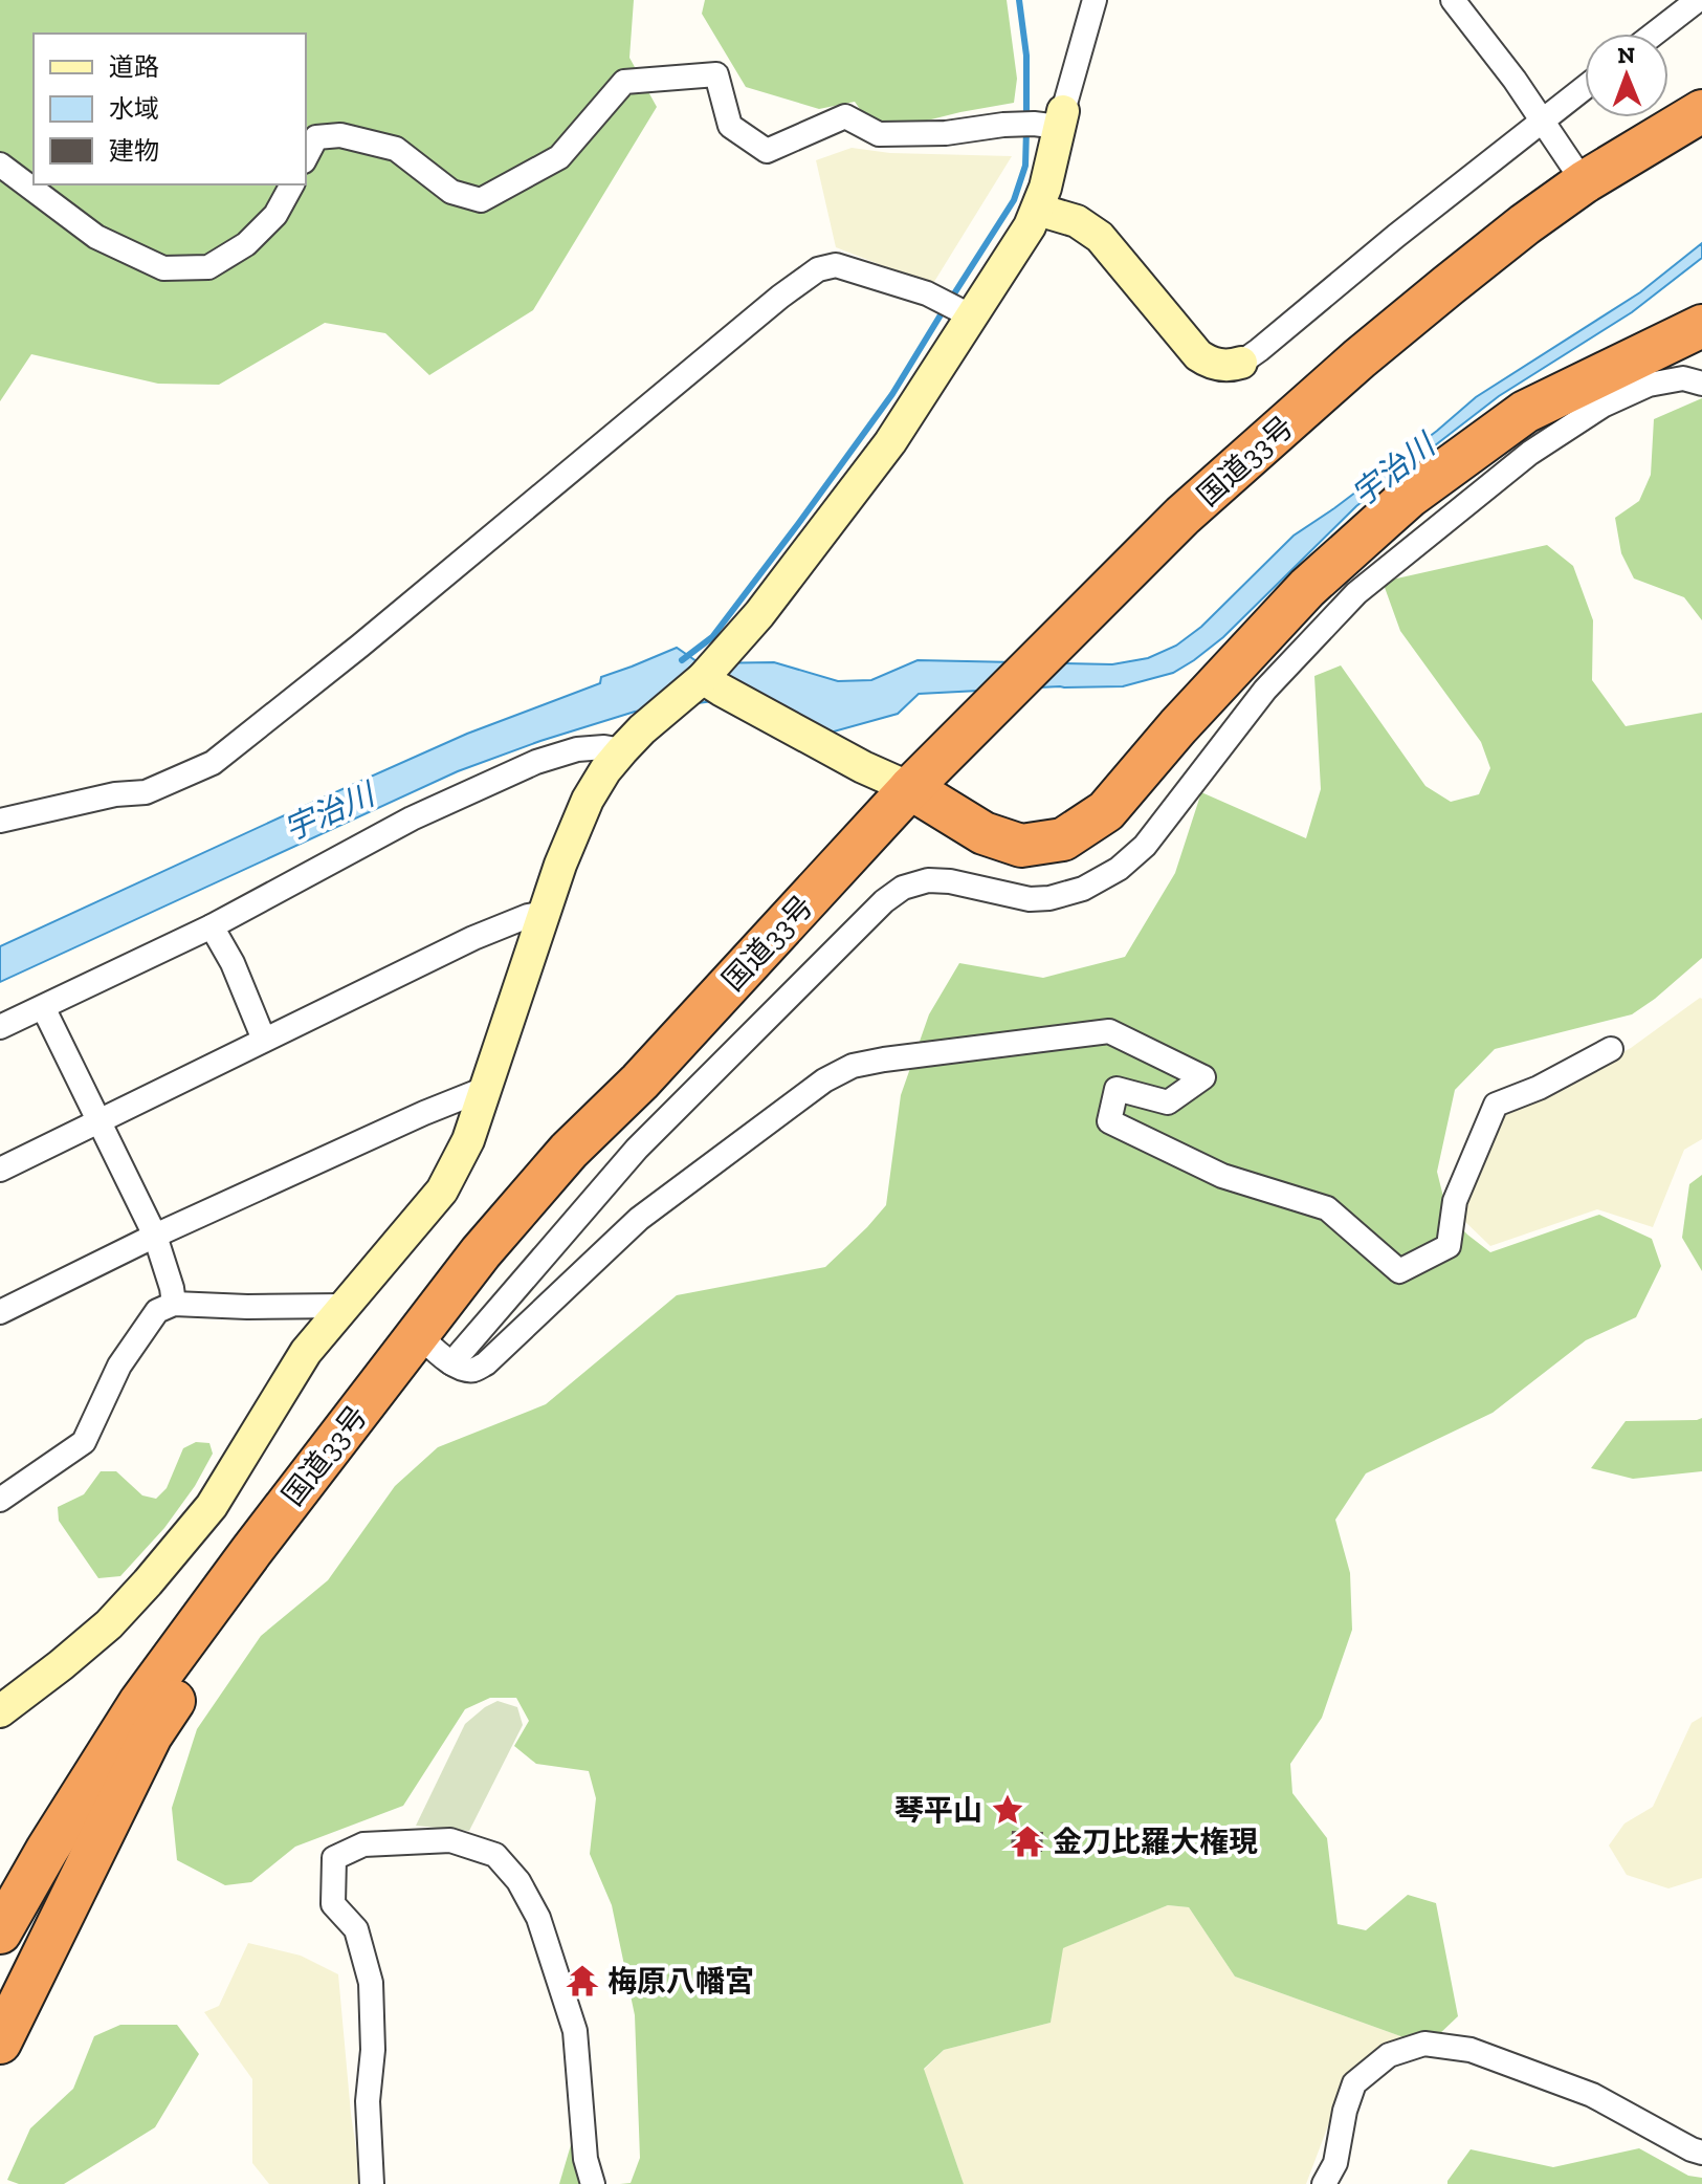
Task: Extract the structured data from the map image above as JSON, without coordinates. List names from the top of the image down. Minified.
{"streets":{"highway":["国道33号"]},"water":["宇治川"],"places":{"place":["琴平山"],"temple":["金刀比羅大権現","梅原八幡宮"]},"legend":["道路","水域","建物"],"north":"top"}
